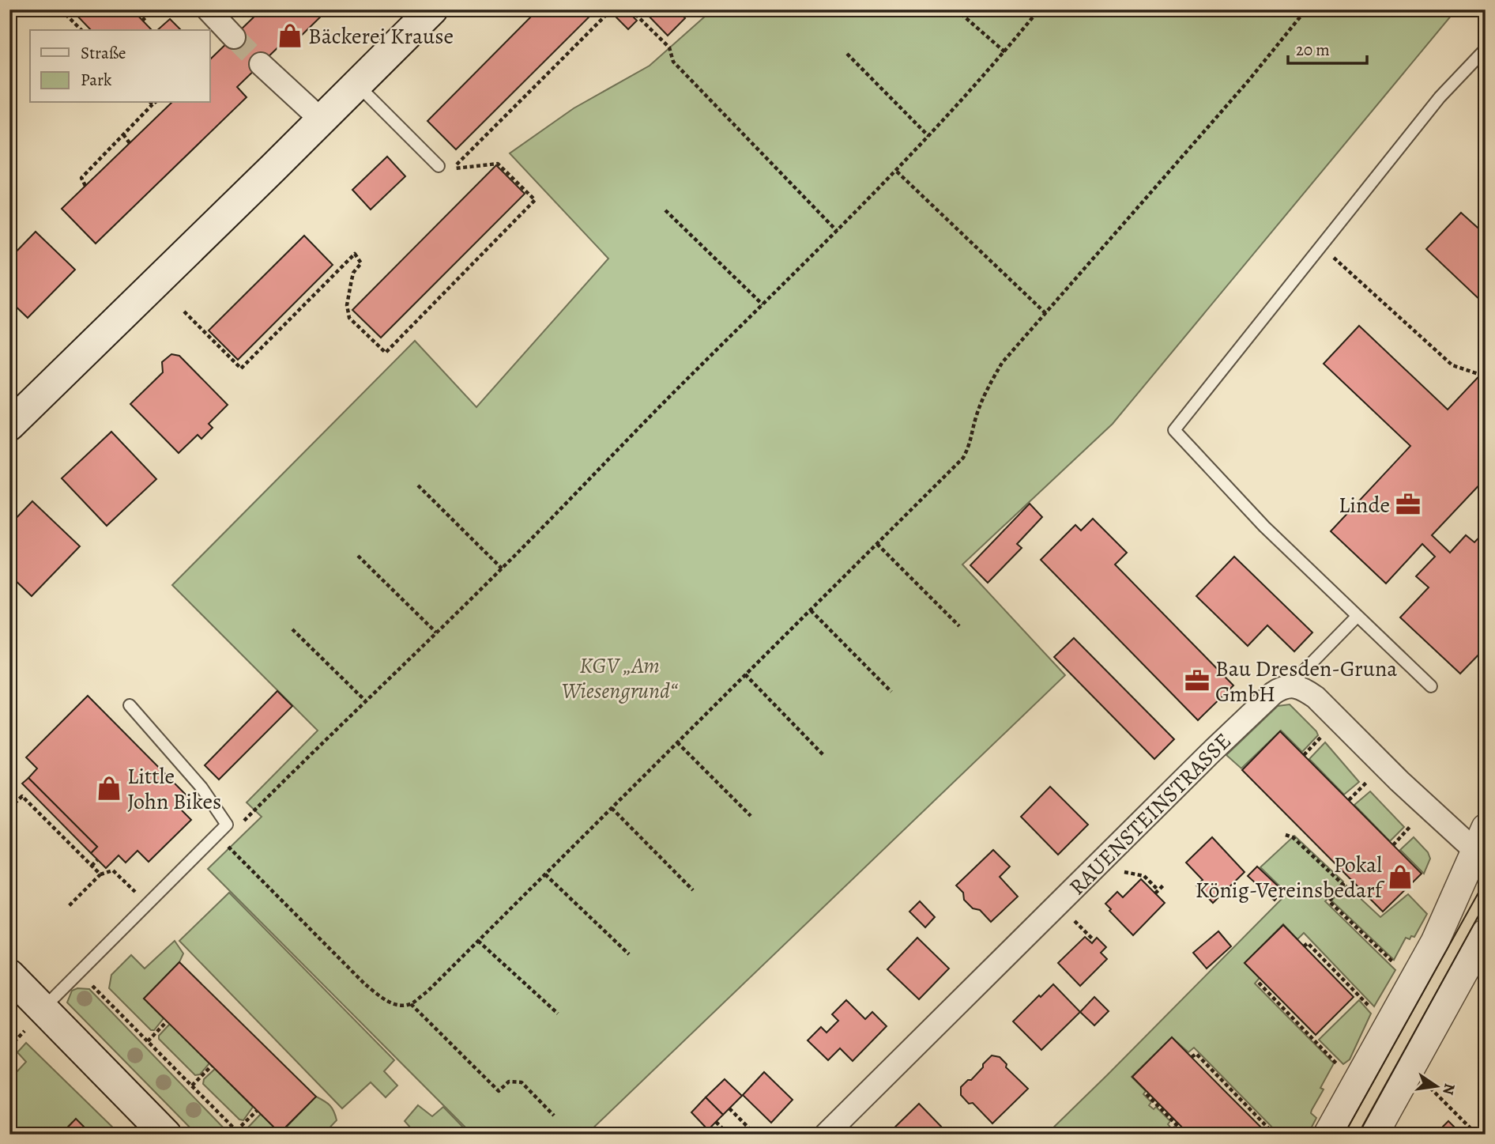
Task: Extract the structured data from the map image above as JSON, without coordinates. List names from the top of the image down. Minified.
{"streets":{"street":["RAUENSTEINSTRASSE"]},"parks":["KGV „Am Wiesengrund“"],"places":{"shop":["Bäckerei Krause","Little John Bikes","Pokal König-Vereinsbedarf"],"office":["Linde","Bau Dresden-Gruna GmbH"]},"legend":["Straße","Park"],"scale_bar":"20 m","north":"right"}
